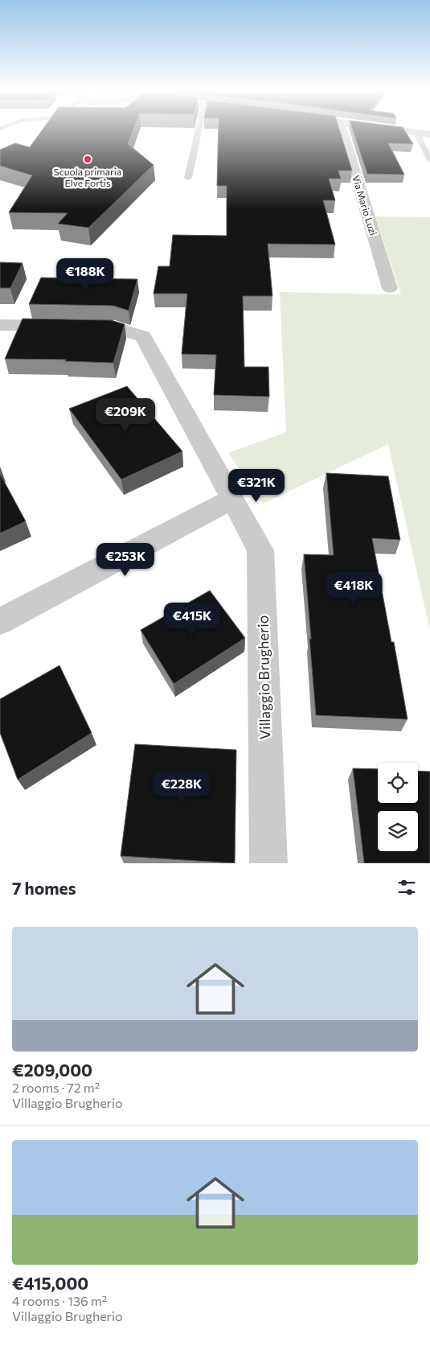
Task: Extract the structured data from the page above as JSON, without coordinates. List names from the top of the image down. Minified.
{"streets":{"street":["Via Mario Luzi","Villaggio Brugherio"]},"places":["Scuola primaria Elve Fortis"],"page":{"price":["€188K","€209K","€321K","€253K","€418K","€415K","€228K"],"heading":"7 homes","list":[{"name":"€209,000","note":"2 rooms · 72 m² · Villaggio Brugherio"},{"name":"€415,000","note":"4 rooms · 136 m² · Villaggio Brugherio"}]}}
